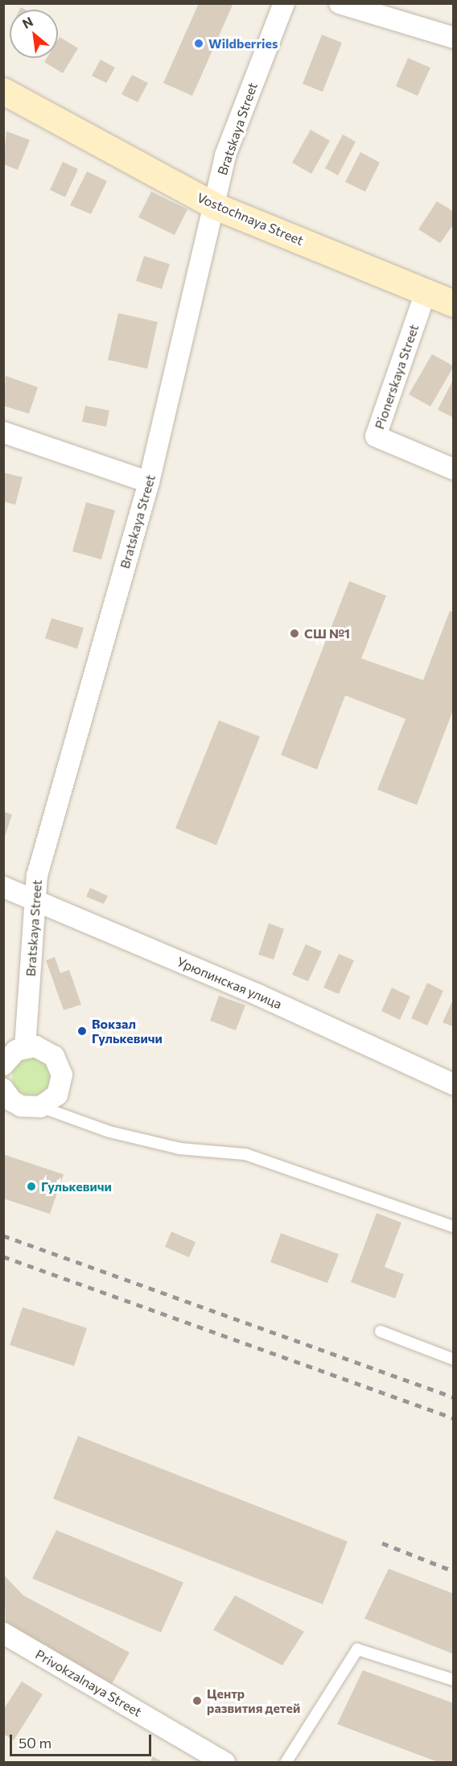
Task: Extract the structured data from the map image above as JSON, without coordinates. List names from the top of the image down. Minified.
{"streets":{"street":["Bratskaya Street","Vostochnaya Street","Pionerskaya Street","Урюпинская улица","Privokzalnaya Street"]},"crossings":[["Bratskaya Street","Vostochnaya Street"],["Bratskaya Street","Урюпинская улица"],["Vostochnaya Street","Pionerskaya Street"]],"places":["Wildberries","СШ №1","Вокзал Гулькевичи","Гулькевичи","Центр развития детей"],"scale_bar":"50 m","north":"top left"}
